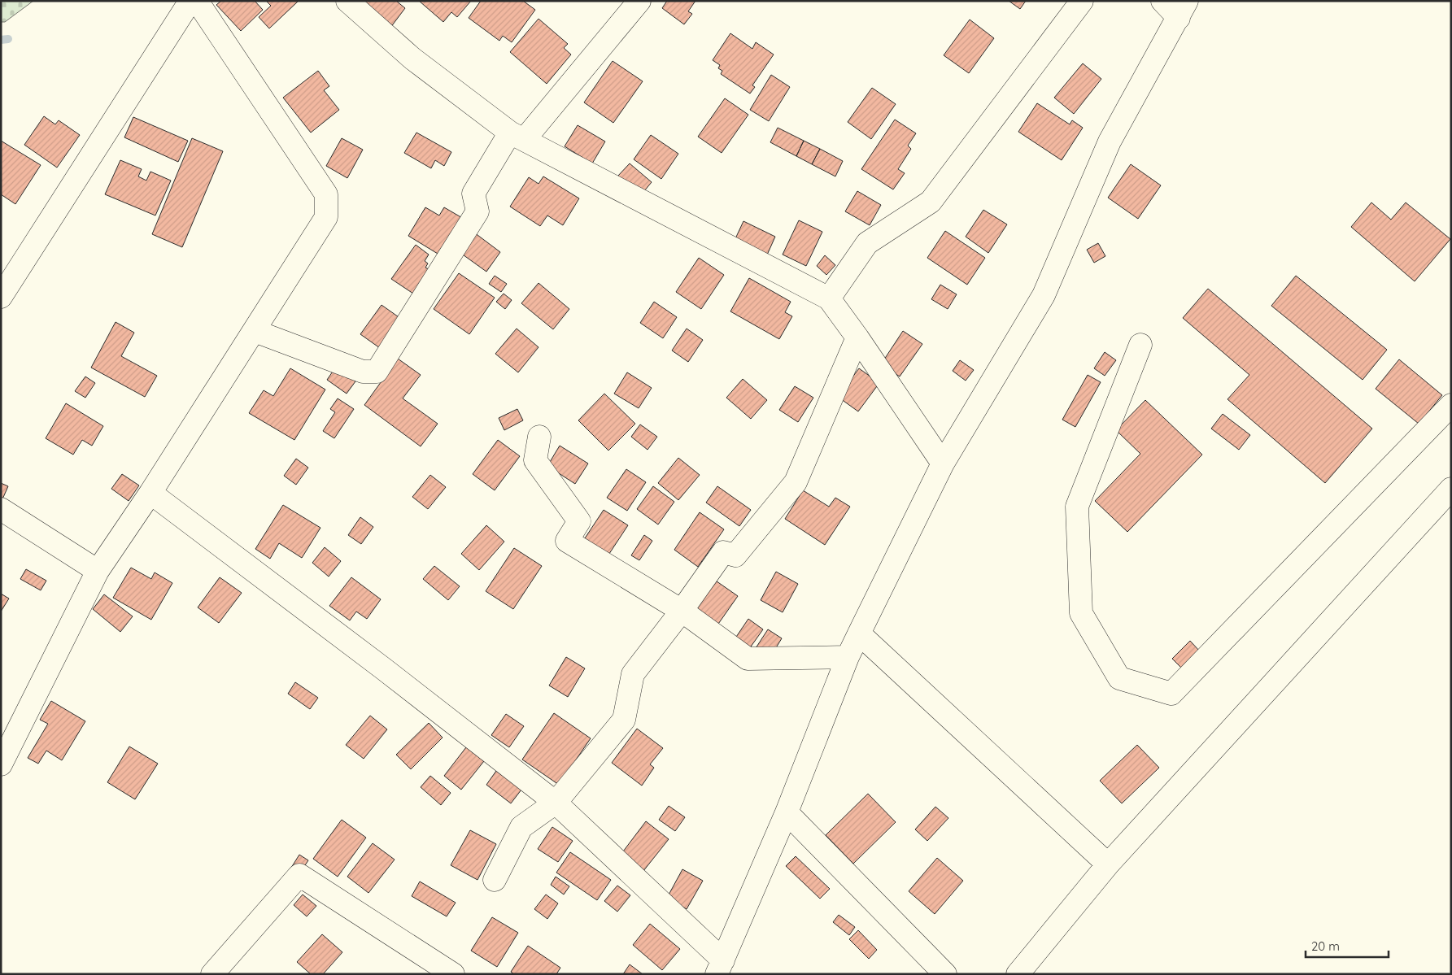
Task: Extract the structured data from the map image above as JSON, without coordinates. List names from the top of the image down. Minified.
{"scale_bar":"20 m"}
